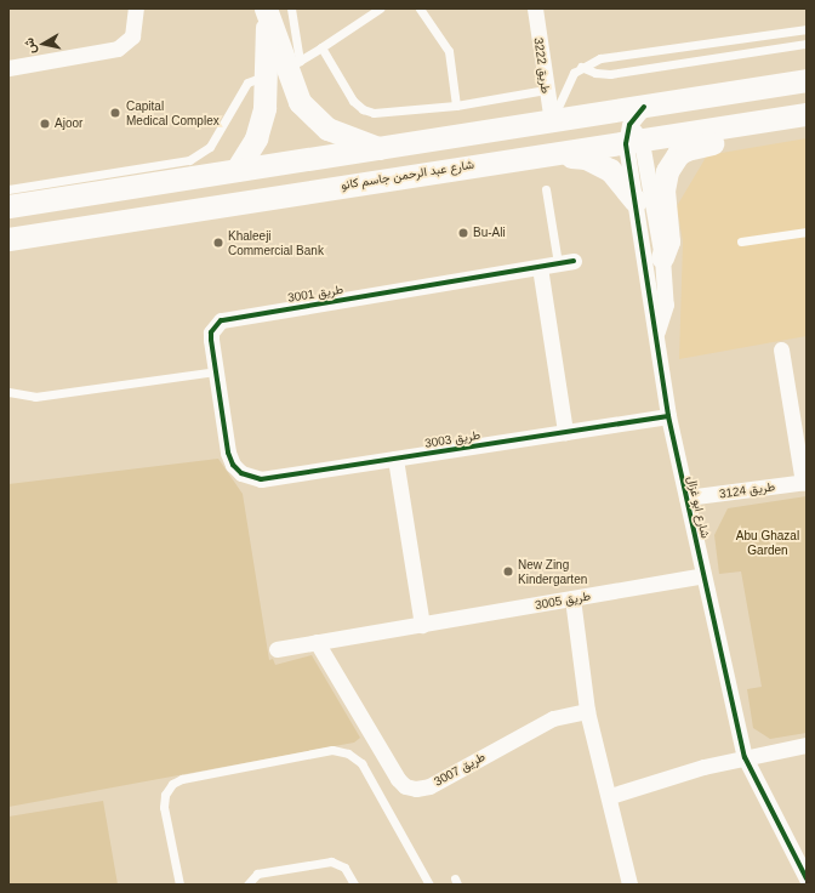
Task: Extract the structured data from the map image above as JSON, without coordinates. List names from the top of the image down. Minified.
{"streets":{"main road":["شارع عبد الرحمن جاسم كانو"],"street":["طريق 3222","طريق 3001","طريق 3003","طريق 3124","شارع ابو غزال","طريق 3005","طريق 3007"]},"crossings":[["طريق 3222","شارع عبد الرحمن جاسم كانو"],["شارع عبد الرحمن جاسم كانو","شارع ابو غزال"],["طريق 3001","طريق 3003"],["طريق 3003","شارع ابو غزال"],["طريق 3124","شارع ابو غزال"],["شارع ابو غزال","طريق 3005"],["طريق 3005","طريق 3007"]],"parks":["Abu Ghazal Garden"],"places":["Capital Medical Complex","Ajoor","Bu-Ali","Khaleeji Commercial Bank","New Zing Kindergarten"],"north":"left"}
